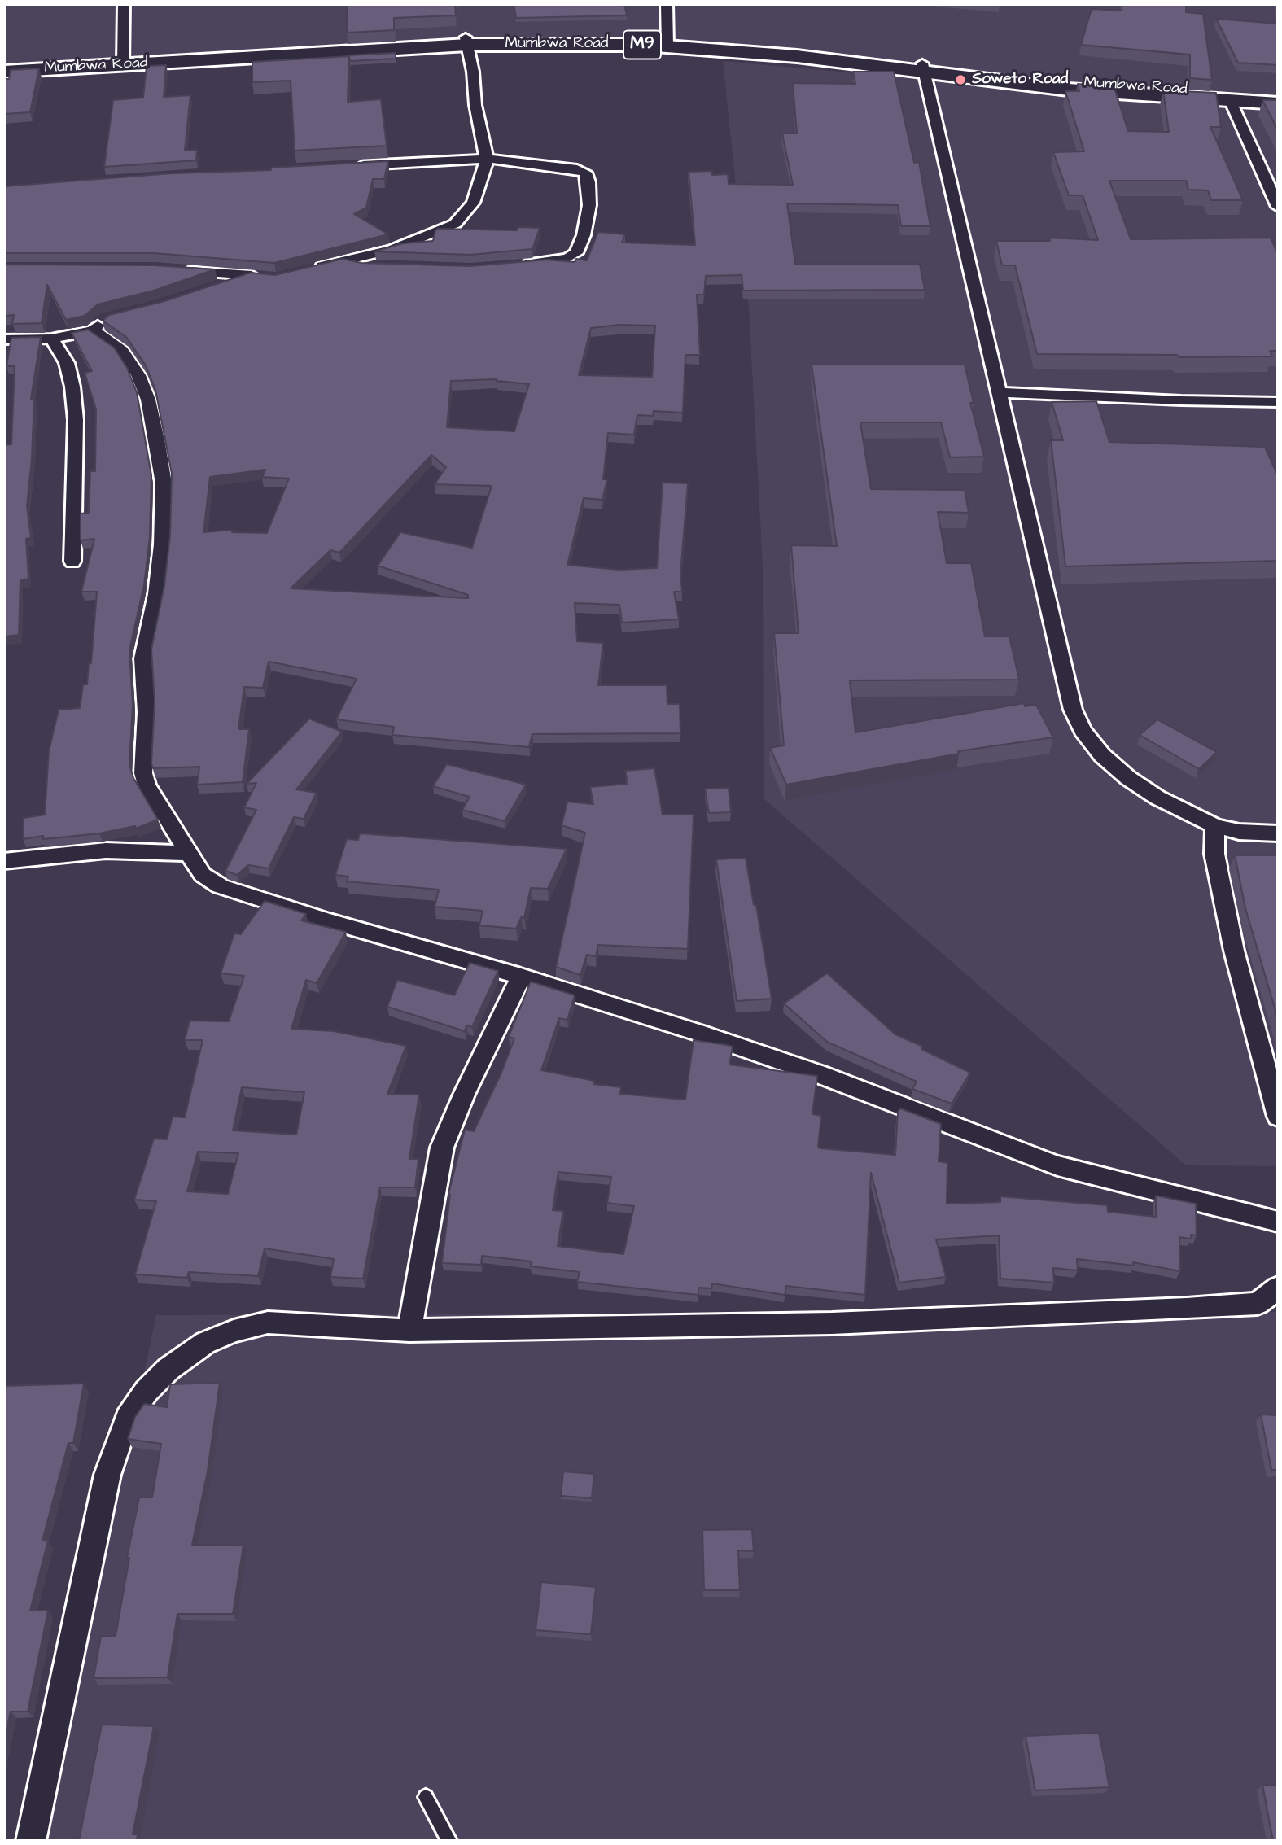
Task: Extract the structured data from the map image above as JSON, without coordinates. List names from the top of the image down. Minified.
{"streets":{"main road":["Mumbwa Road","M9"]},"places":["Soweto Road"]}
